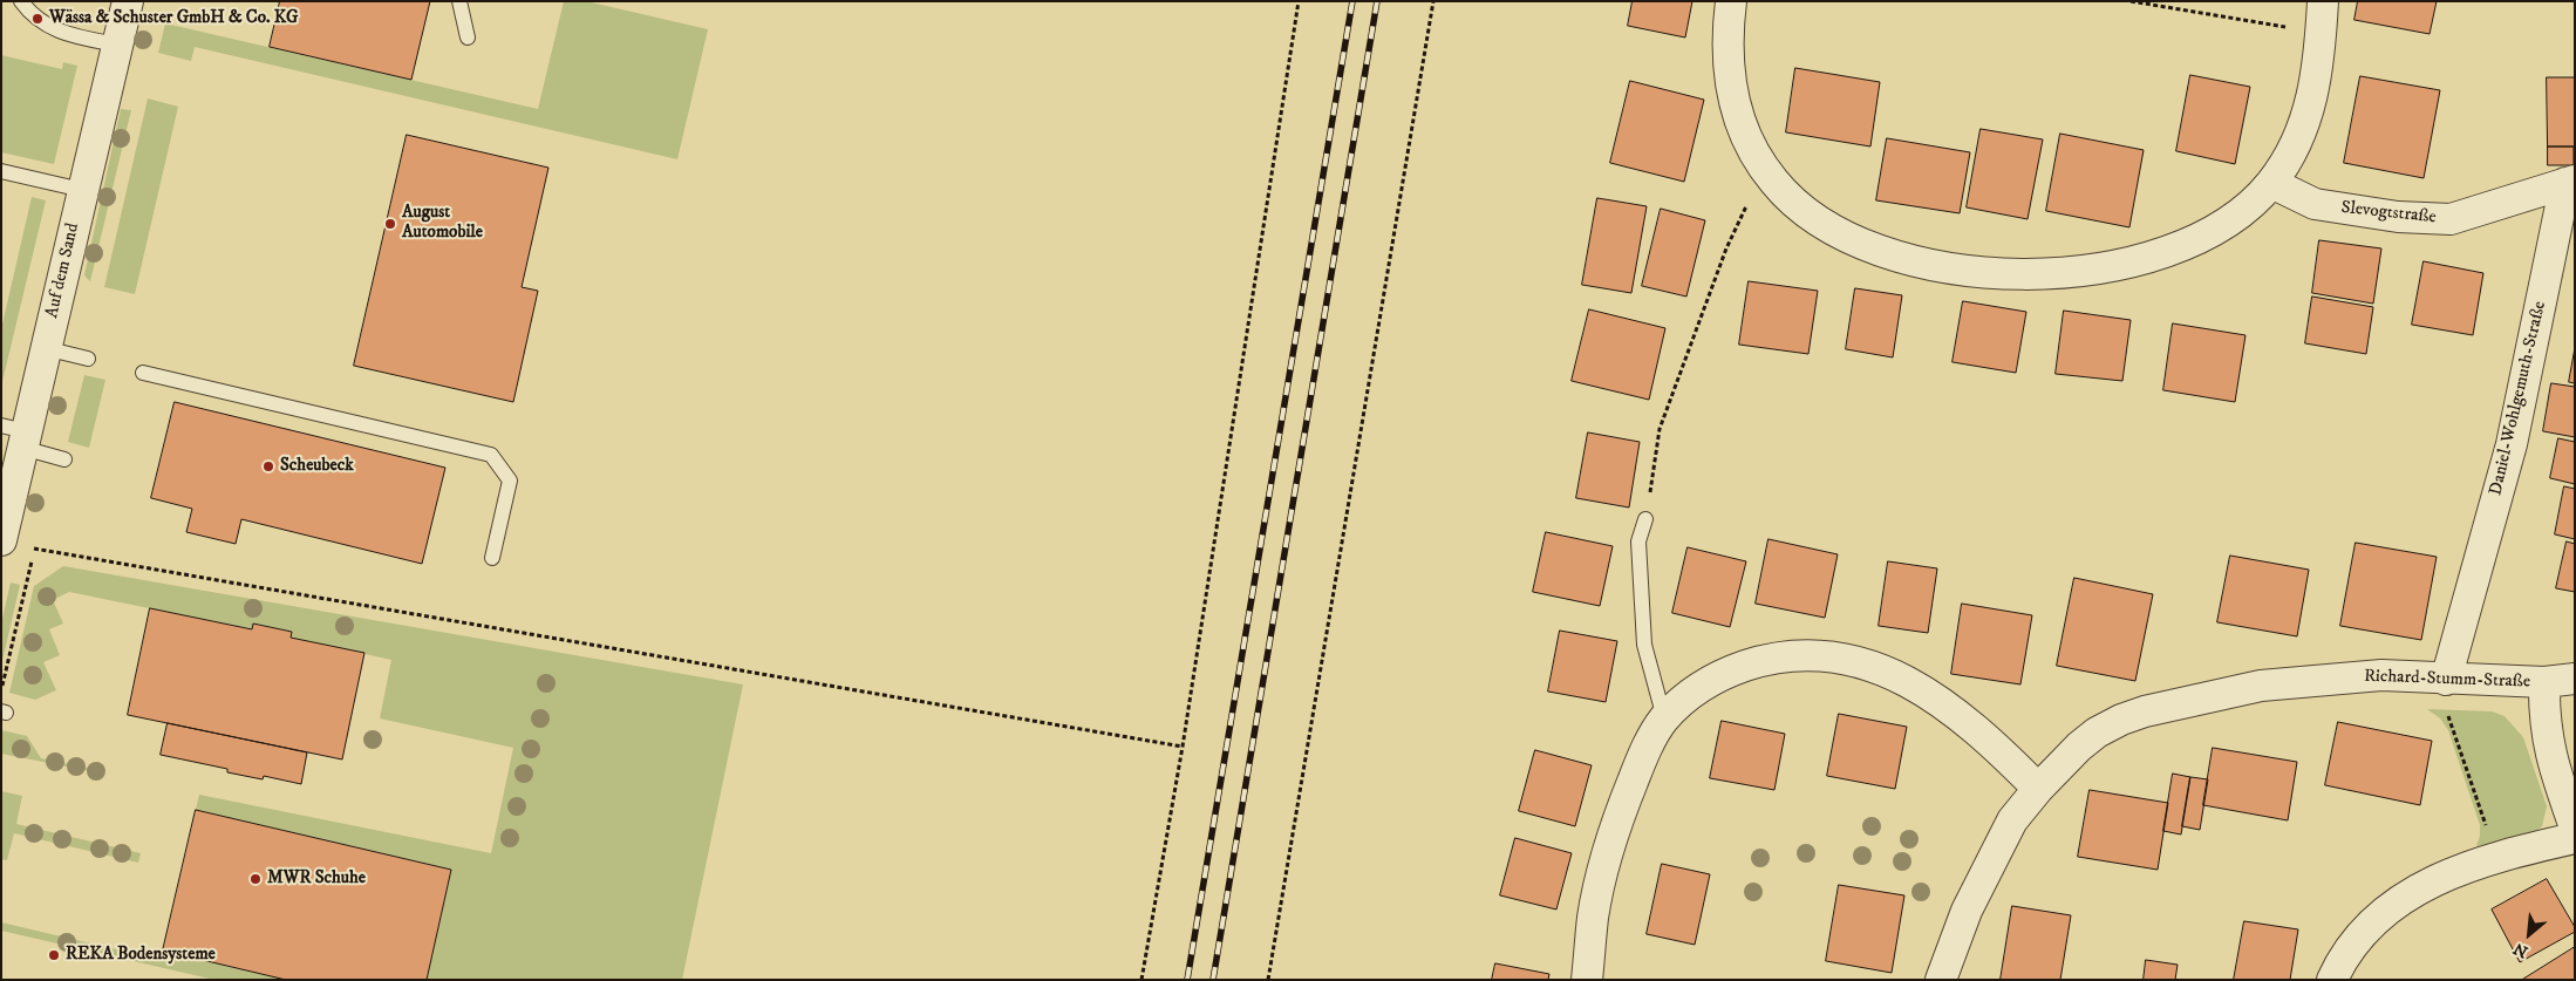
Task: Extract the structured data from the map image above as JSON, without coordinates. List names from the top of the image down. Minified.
{"streets":{"street":["Slevogtstraße","Auf dem Sand","Daniel-Wohlgemuth-Straße","Richard-Stumm-Straße"]},"crossings":[["Slevogtstraße","Daniel-Wohlgemuth-Straße"],["Daniel-Wohlgemuth-Straße","Richard-Stumm-Straße"]],"places":["Wässa & Schuster GmbH & Co. KG","August Automobile","Scheubeck","MWR Schuhe","REKA Bodensysteme"],"north":"bottom left"}
